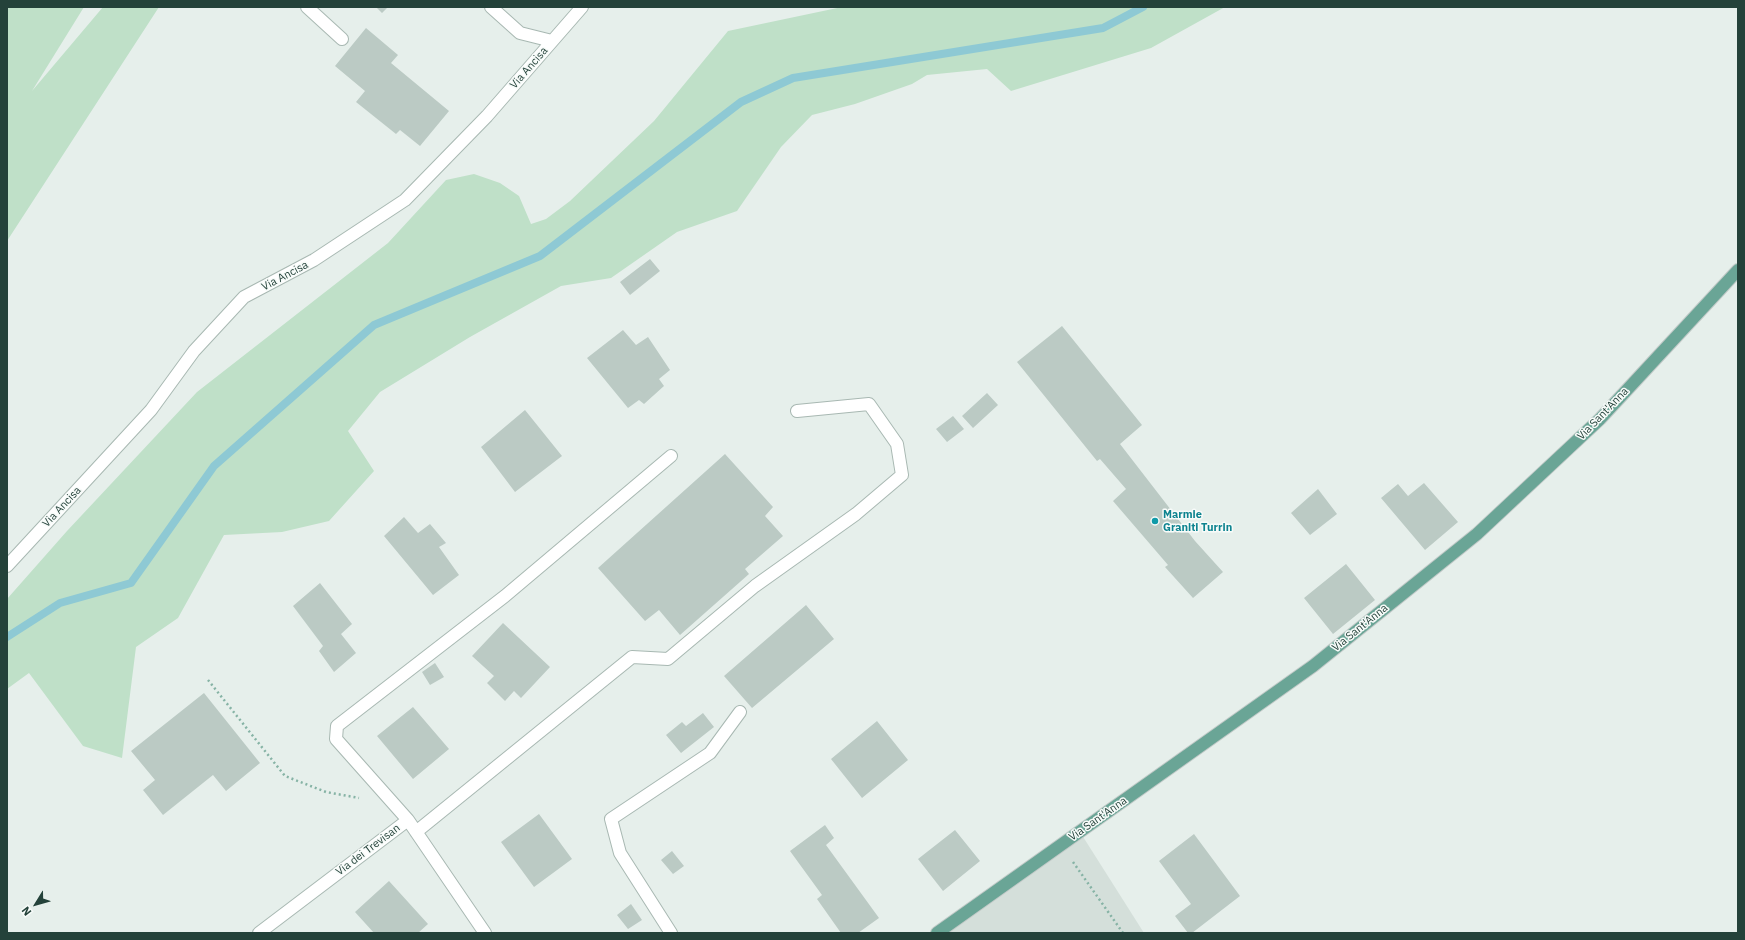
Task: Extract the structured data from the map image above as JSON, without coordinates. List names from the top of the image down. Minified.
{"streets":{"main road":["Via Sant'Anna"],"street":["Via Ancisa","Via dei Trevisan"]},"places":["Marmie Graniti Turrin"],"north":"bottom left"}
